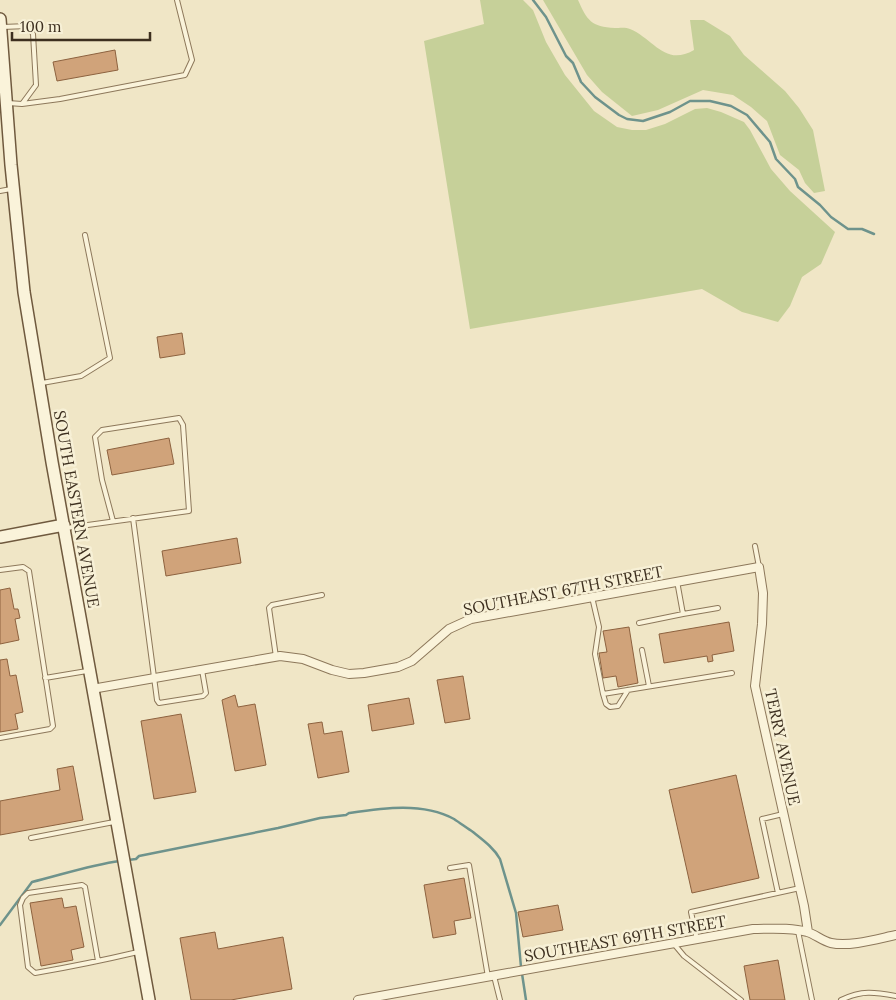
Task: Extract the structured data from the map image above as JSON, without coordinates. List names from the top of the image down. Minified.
{"streets":{"main road":["SOUTH EASTERN AVENUE"],"street":["SOUTHEAST 67TH STREET","TERRY AVENUE","SOUTHEAST 69TH STREET"]},"crossings":[["SOUTH EASTERN AVENUE","SOUTHEAST 67TH STREET"],["SOUTHEAST 67TH STREET","TERRY AVENUE"],["TERRY AVENUE","SOUTHEAST 69TH STREET"]],"scale_bar":"100 m"}
